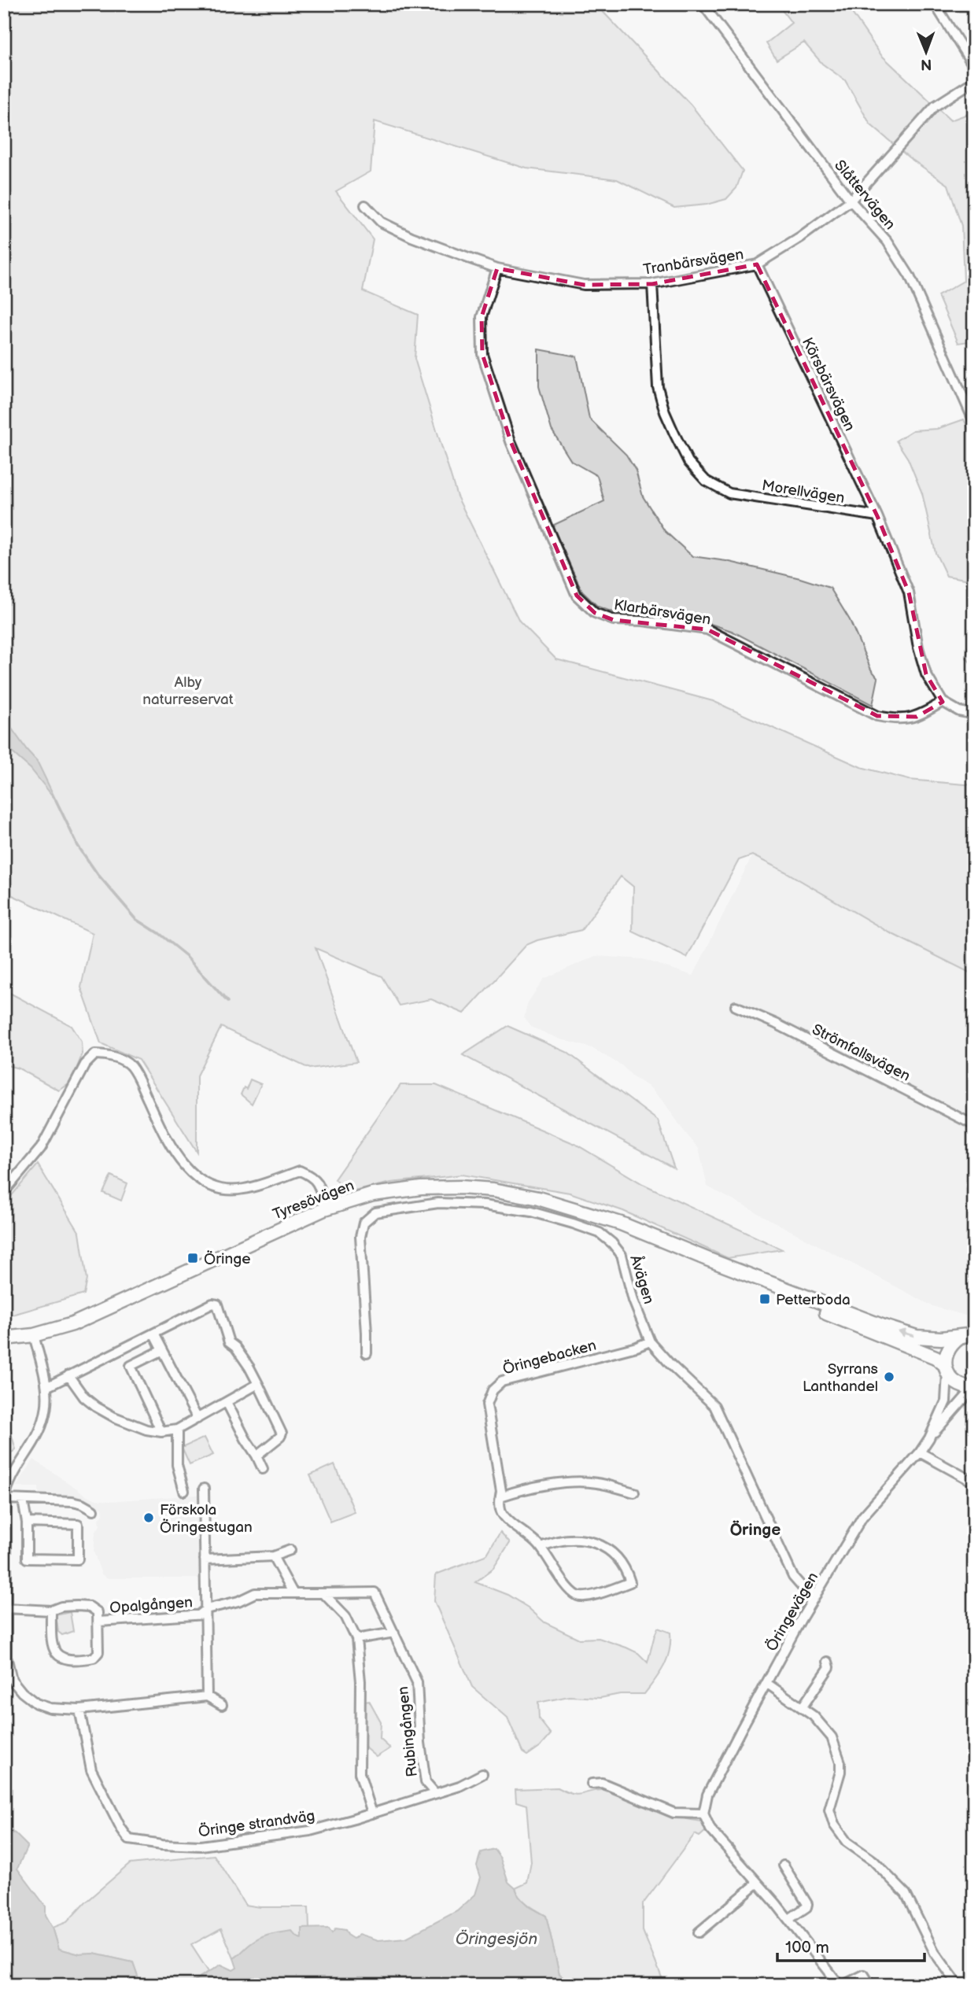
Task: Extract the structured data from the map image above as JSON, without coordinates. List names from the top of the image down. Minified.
{"streets":{"main road":["Tyresövägen"],"street":["Slåttervägen","Tranbärsvägen","Körsbärsvägen","Morellvägen","Klarbärsvägen","Strömfallsvägen","Åvägen","Öringebacken","Opalgången","Öringevägen","Rubingången","Öringe strandväg"]},"crossings":[["Slåttervägen","Tranbärsvägen"],["Tranbärsvägen","Körsbärsvägen"],["Tranbärsvägen","Morellvägen"],["Tranbärsvägen","Klarbärsvägen"],["Körsbärsvägen","Morellvägen"],["Tyresövägen","Öringevägen"],["Åvägen","Öringebacken"],["Åvägen","Öringevägen"],["Opalgången","Rubingången"],["Rubingången","Öringe strandväg"]],"districts":["Öringe"],"water":["Öringesjön"],"parks":["Alby naturreservat"],"places":{"transit":["Öringe","Petterboda"],"other":["Syrrans Lanthandel","Förskola Öringestugan"]},"scale_bar":"100 m","north":"bottom"}
